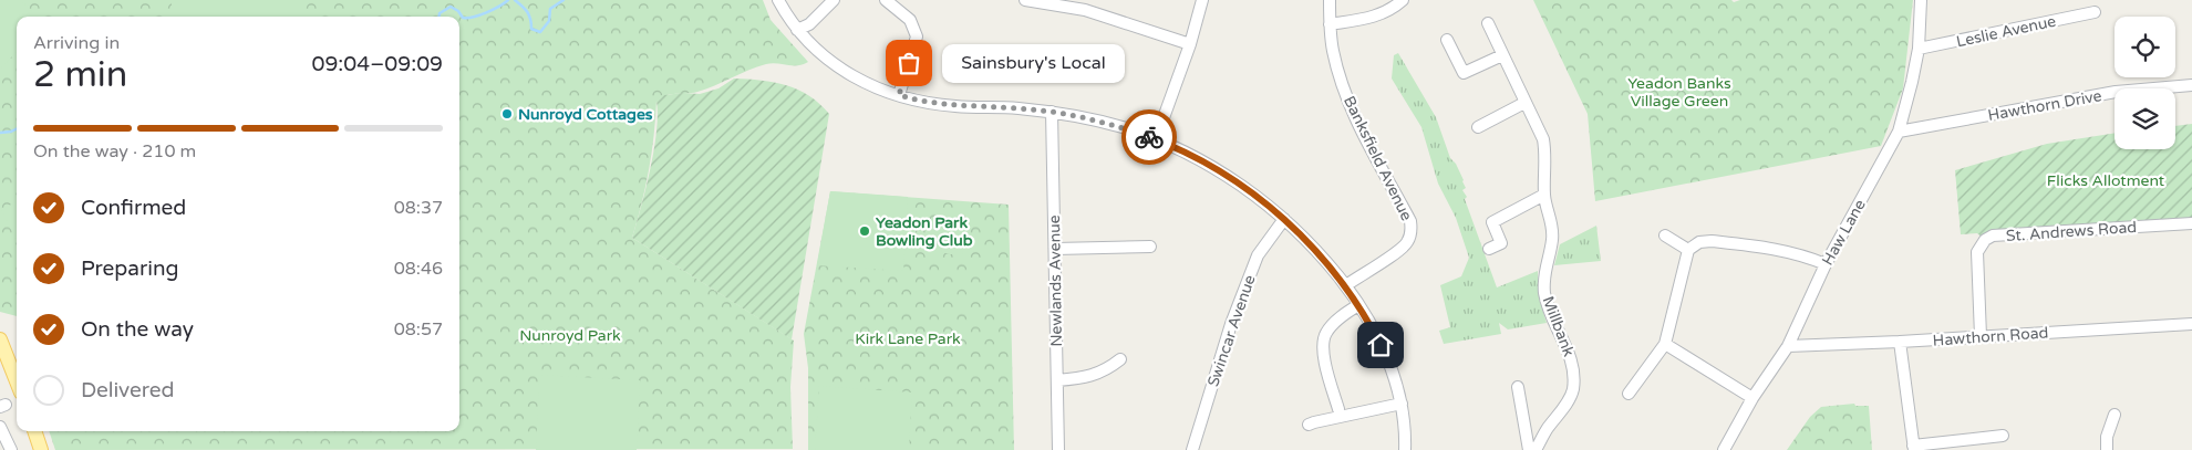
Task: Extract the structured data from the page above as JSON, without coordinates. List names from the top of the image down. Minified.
{"streets":{"street":["Leslie Avenue","Hawthorn Drive","Banksfield Avenue","St. Andrews Road","Haw Lane","Newlands Avenue","Millbank","Swincar Avenue","Hawthorn Road"]},"crossings":[["Leslie Avenue","Haw Lane"],["Hawthorn Drive","Haw Lane"],["St. Andrews Road","Hawthorn Road"],["Haw Lane","Hawthorn Road"]],"parks":["Yeadon Banks Village Green","Flicks Allotment","Nunroyd Park","Kirk Lane Park"],"places":["Sainsbury's Local","Nunroyd Cottages","Yeadon Park Bowling Club"],"page":{"heading":["2 min","Arriving in","09:04–09:09"],"bubble":"Sainsbury's Local","bar":"On the way · 210 m","list":[["Confirmed","08:37"],["Preparing","08:46"],["On the way","08:57"],"Delivered"]}}
